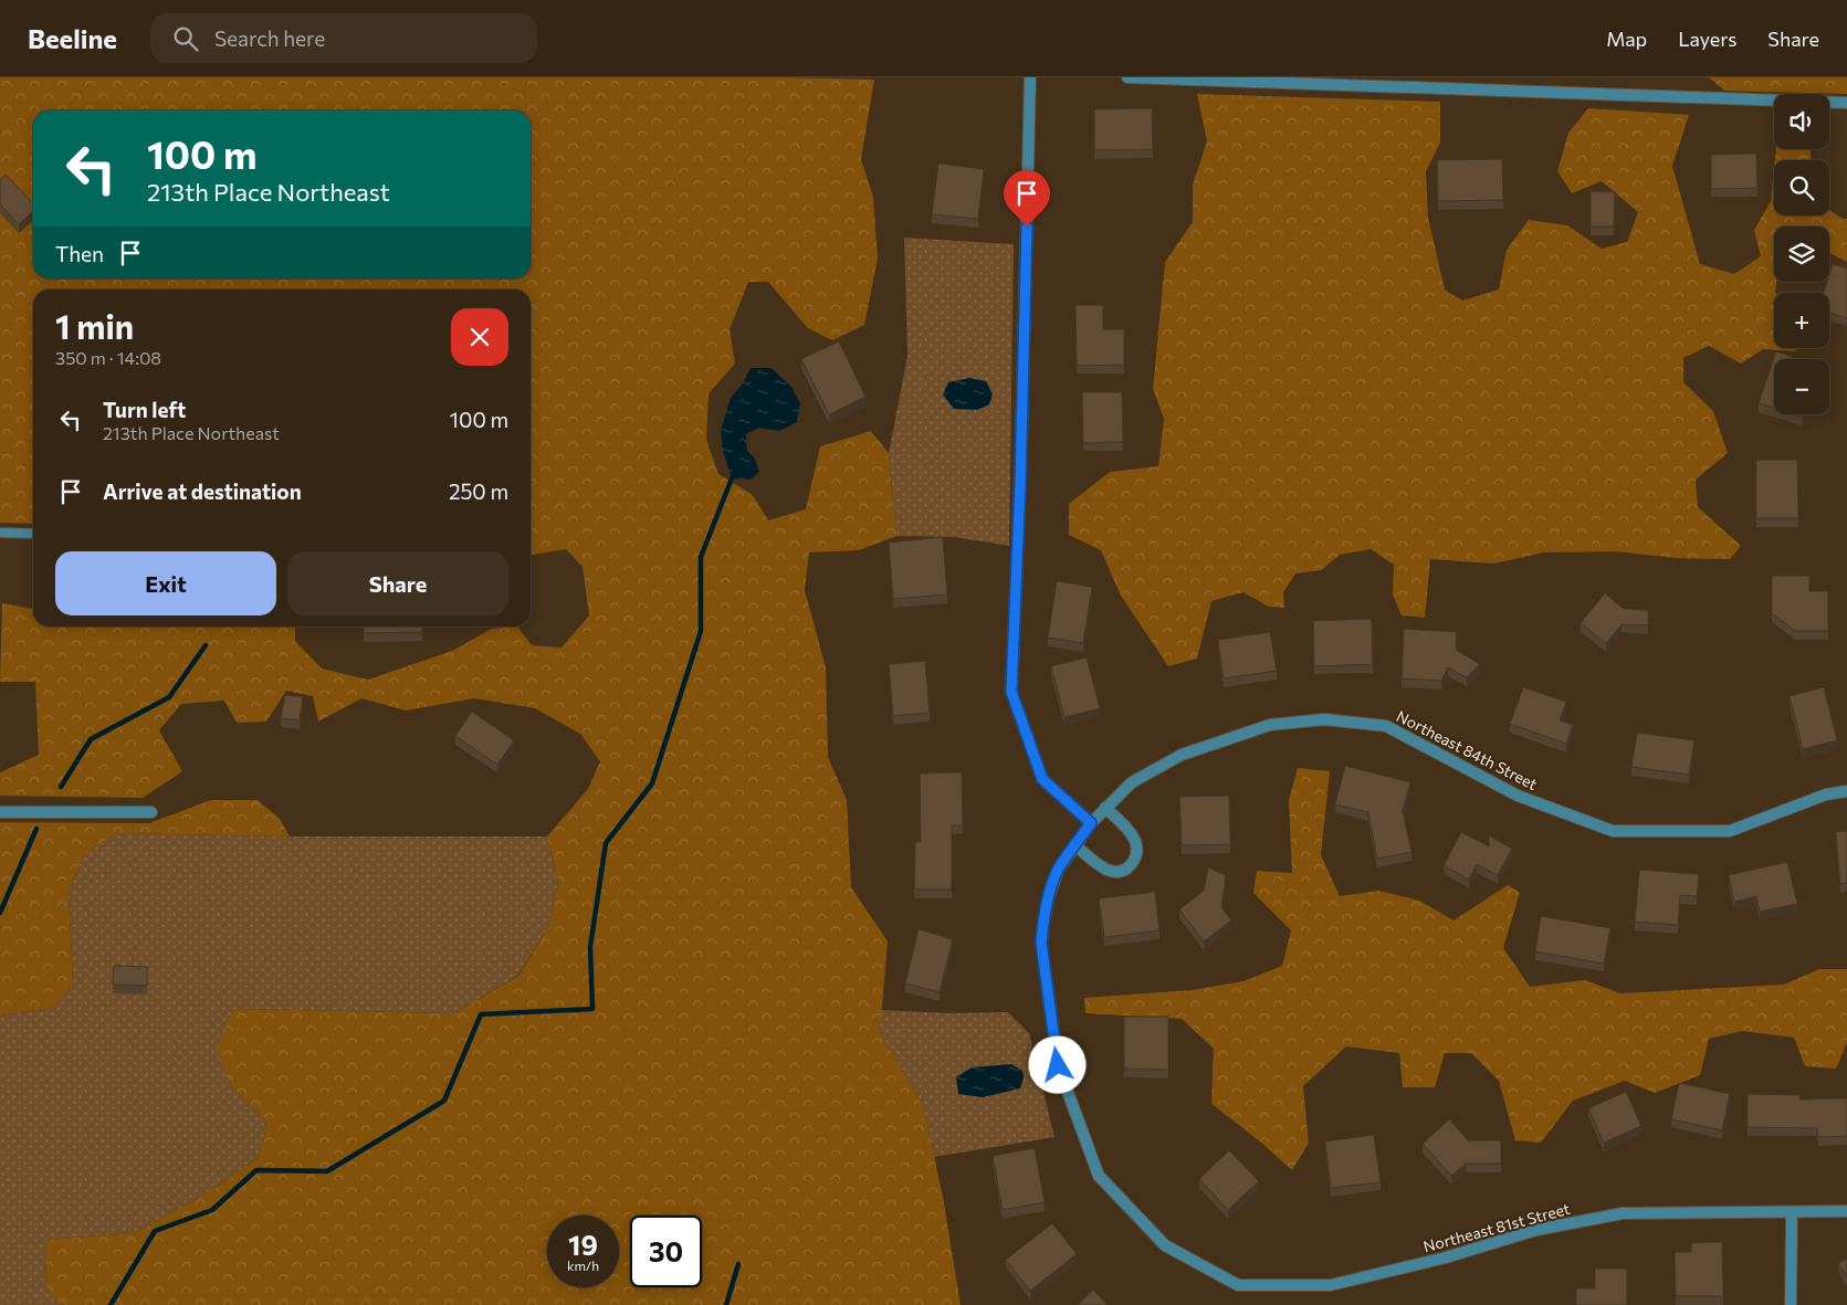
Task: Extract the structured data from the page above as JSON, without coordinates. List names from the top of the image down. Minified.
{"streets":{"street":["Northeast 84th Street","Northeast 81st Street"]},"crossings":[["Northeast 84th Street","Northeast 81st Street"]],"page":{"header":"Beeline","search":"Search here","nav":["Map","Layers","Share"],"map_buttons":["+","−"],"turn":["100 m","213th Place Northeast"],"then":"Then","heading":["1 min","350 m · 14:08"],"list":[{"name":"Turn left","note":"213th Place Northeast","value":"100 m"},{"name":"Arrive at destination","value":"250 m"}],"buttons":["Exit","Share"],"speed":"19 km/h","limit":"30"}}
